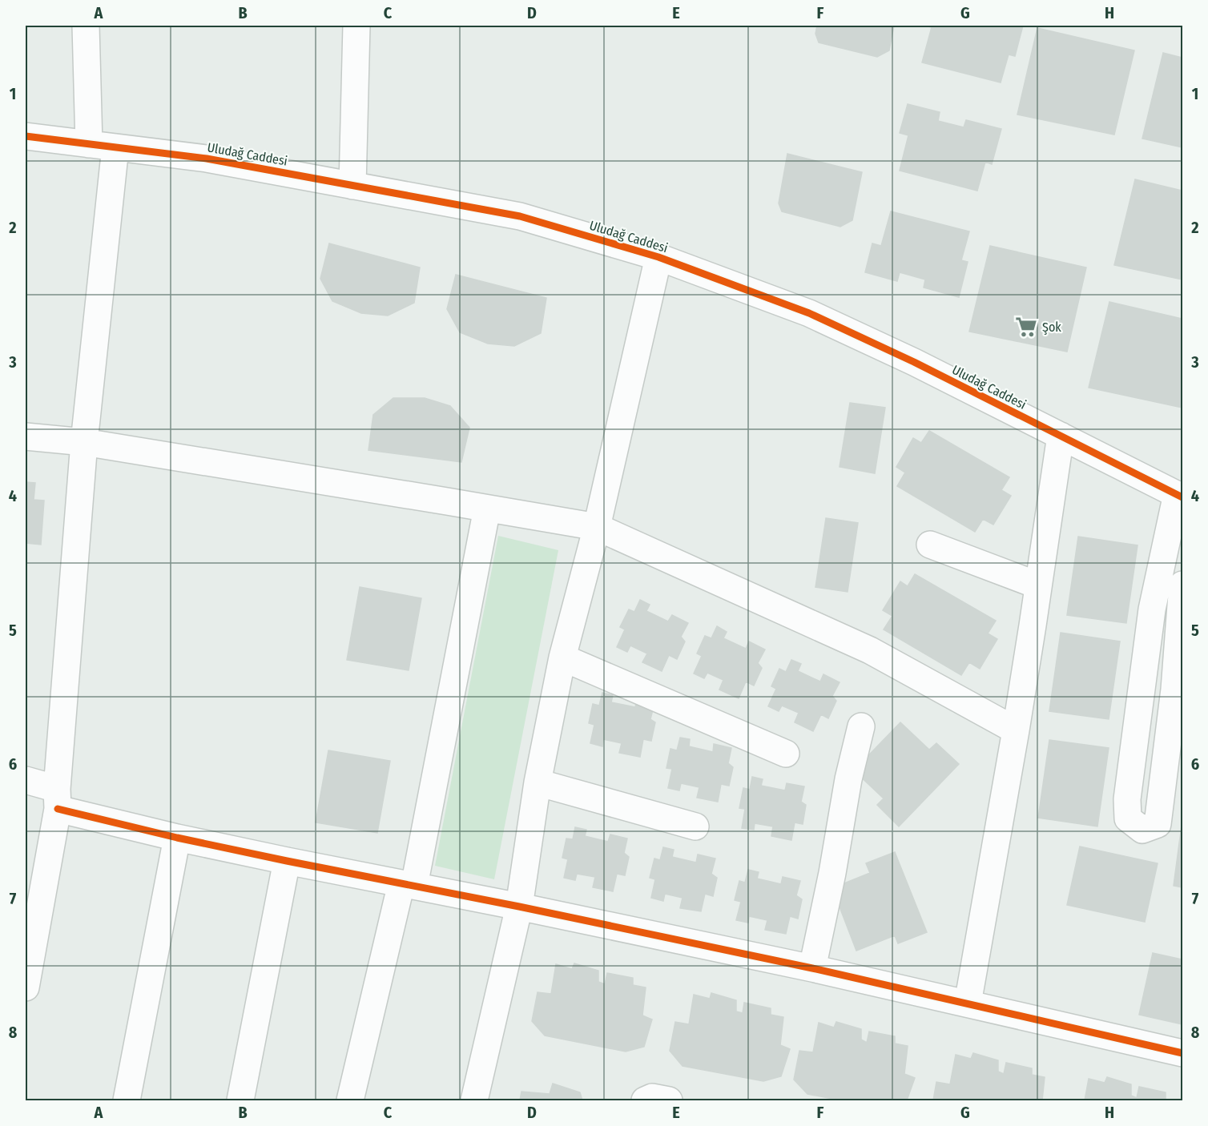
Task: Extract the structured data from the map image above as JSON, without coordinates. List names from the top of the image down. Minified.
{"streets":{"street":["Uludağ Caddesi"]},"places":{"supermarket":["Şok"]},"grid":{"columns":["A","B","C","D","E","F","G","H"],"rows":["1","2","3","4","5","6","7","8"]}}
